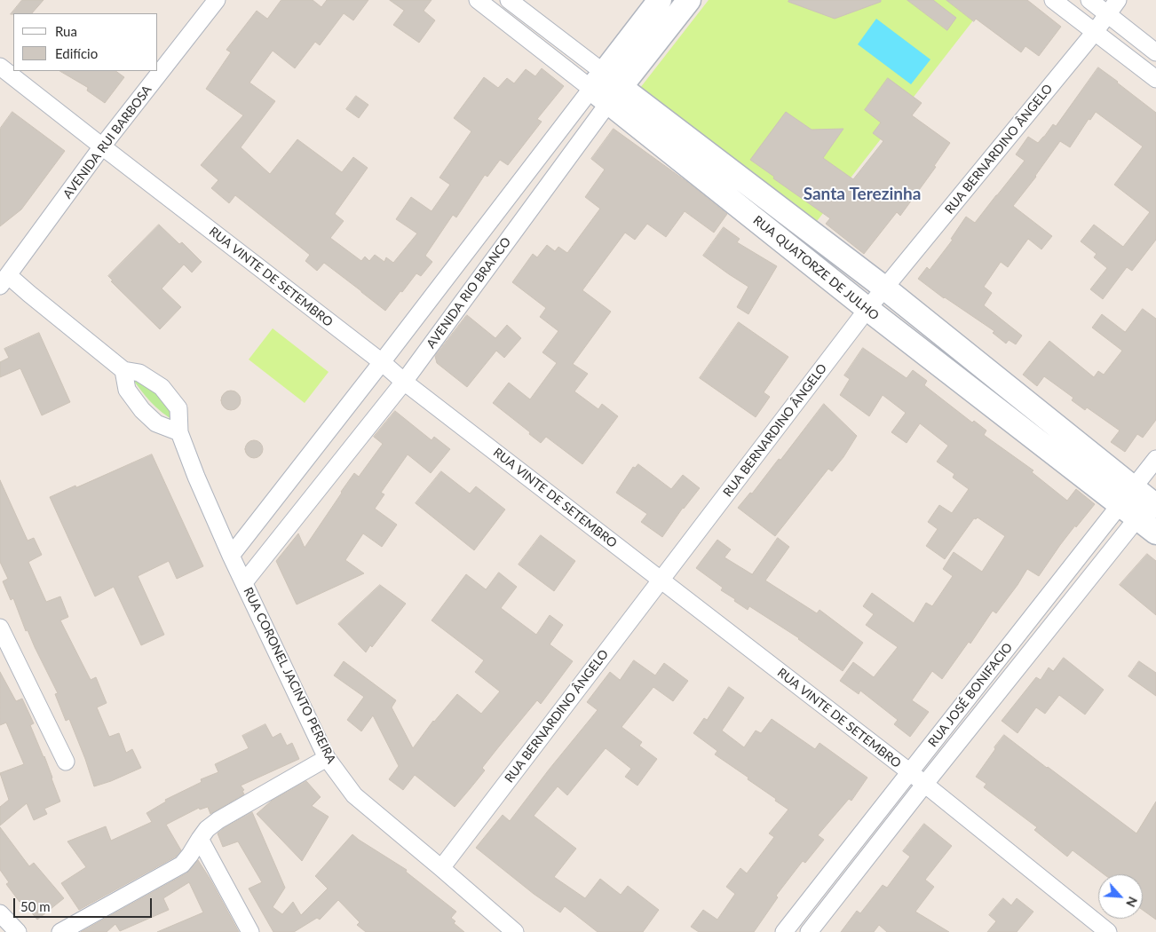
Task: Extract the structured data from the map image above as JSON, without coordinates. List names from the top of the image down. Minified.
{"streets":{"street":["AVENIDA RUI BARBOSA","RUA BERNARDINO ÂNGELO","RUA QUATORZE DE JULHO","RUA VINTE DE SETEMBRO","AVENIDA RIO BRANCO","RUA CORONEL JACINTO PEREIRA","RUA JOSÉ BONIFACIO"]},"crossings":[["AVENIDA RUI BARBOSA","RUA VINTE DE SETEMBRO"],["AVENIDA RUI BARBOSA","RUA CORONEL JACINTO PEREIRA"],["RUA BERNARDINO ÂNGELO","RUA QUATORZE DE JULHO"],["RUA BERNARDINO ÂNGELO","RUA VINTE DE SETEMBRO"],["RUA BERNARDINO ÂNGELO","RUA CORONEL JACINTO PEREIRA"],["RUA QUATORZE DE JULHO","AVENIDA RIO BRANCO"],["RUA QUATORZE DE JULHO","RUA JOSÉ BONIFACIO"],["RUA VINTE DE SETEMBRO","AVENIDA RIO BRANCO"],["RUA VINTE DE SETEMBRO","RUA JOSÉ BONIFACIO"],["AVENIDA RIO BRANCO","RUA CORONEL JACINTO PEREIRA"]],"districts":["Santa Terezinha"],"legend":["Rua","Edifício"],"scale_bar":"50 m","north":"bottom right"}
